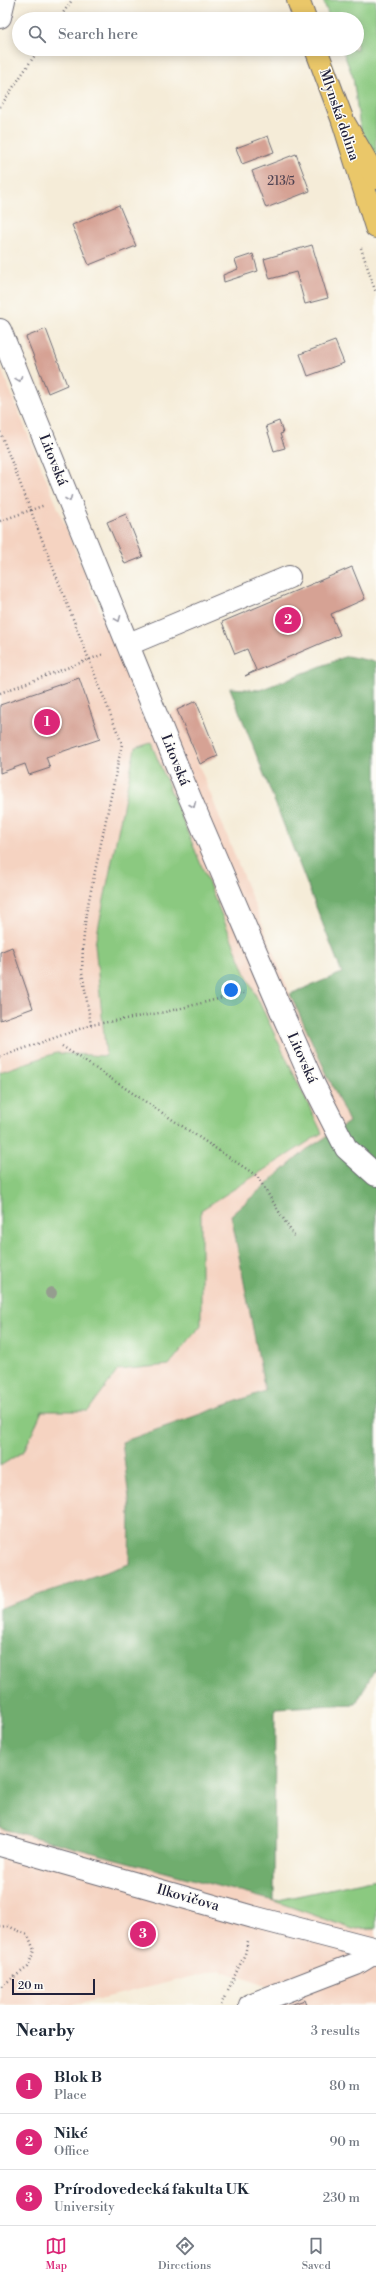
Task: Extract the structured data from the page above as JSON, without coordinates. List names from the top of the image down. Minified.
{"streets":{"main road":["Mlynská dolina"],"lane":["Litovská","Ilkovičova"]},"one_way":["Litovská"],"house_numbers":["213/5"],"scale_bar":"20 m","page":{"search":"Search here","pins":["2","1","3"],"scale":"20 m","heading":["Nearby","3 results"],"list":[{"mark":"1","name":"Blok B","note":"Place","value":"80 m"},{"mark":"2","name":"Niké","note":"Office","value":"90 m"},{"mark":"3","name":"Prírodovedecká fakulta UK","note":"University","value":"230 m"}],"nav":["Map","Directions","Saved"]}}
